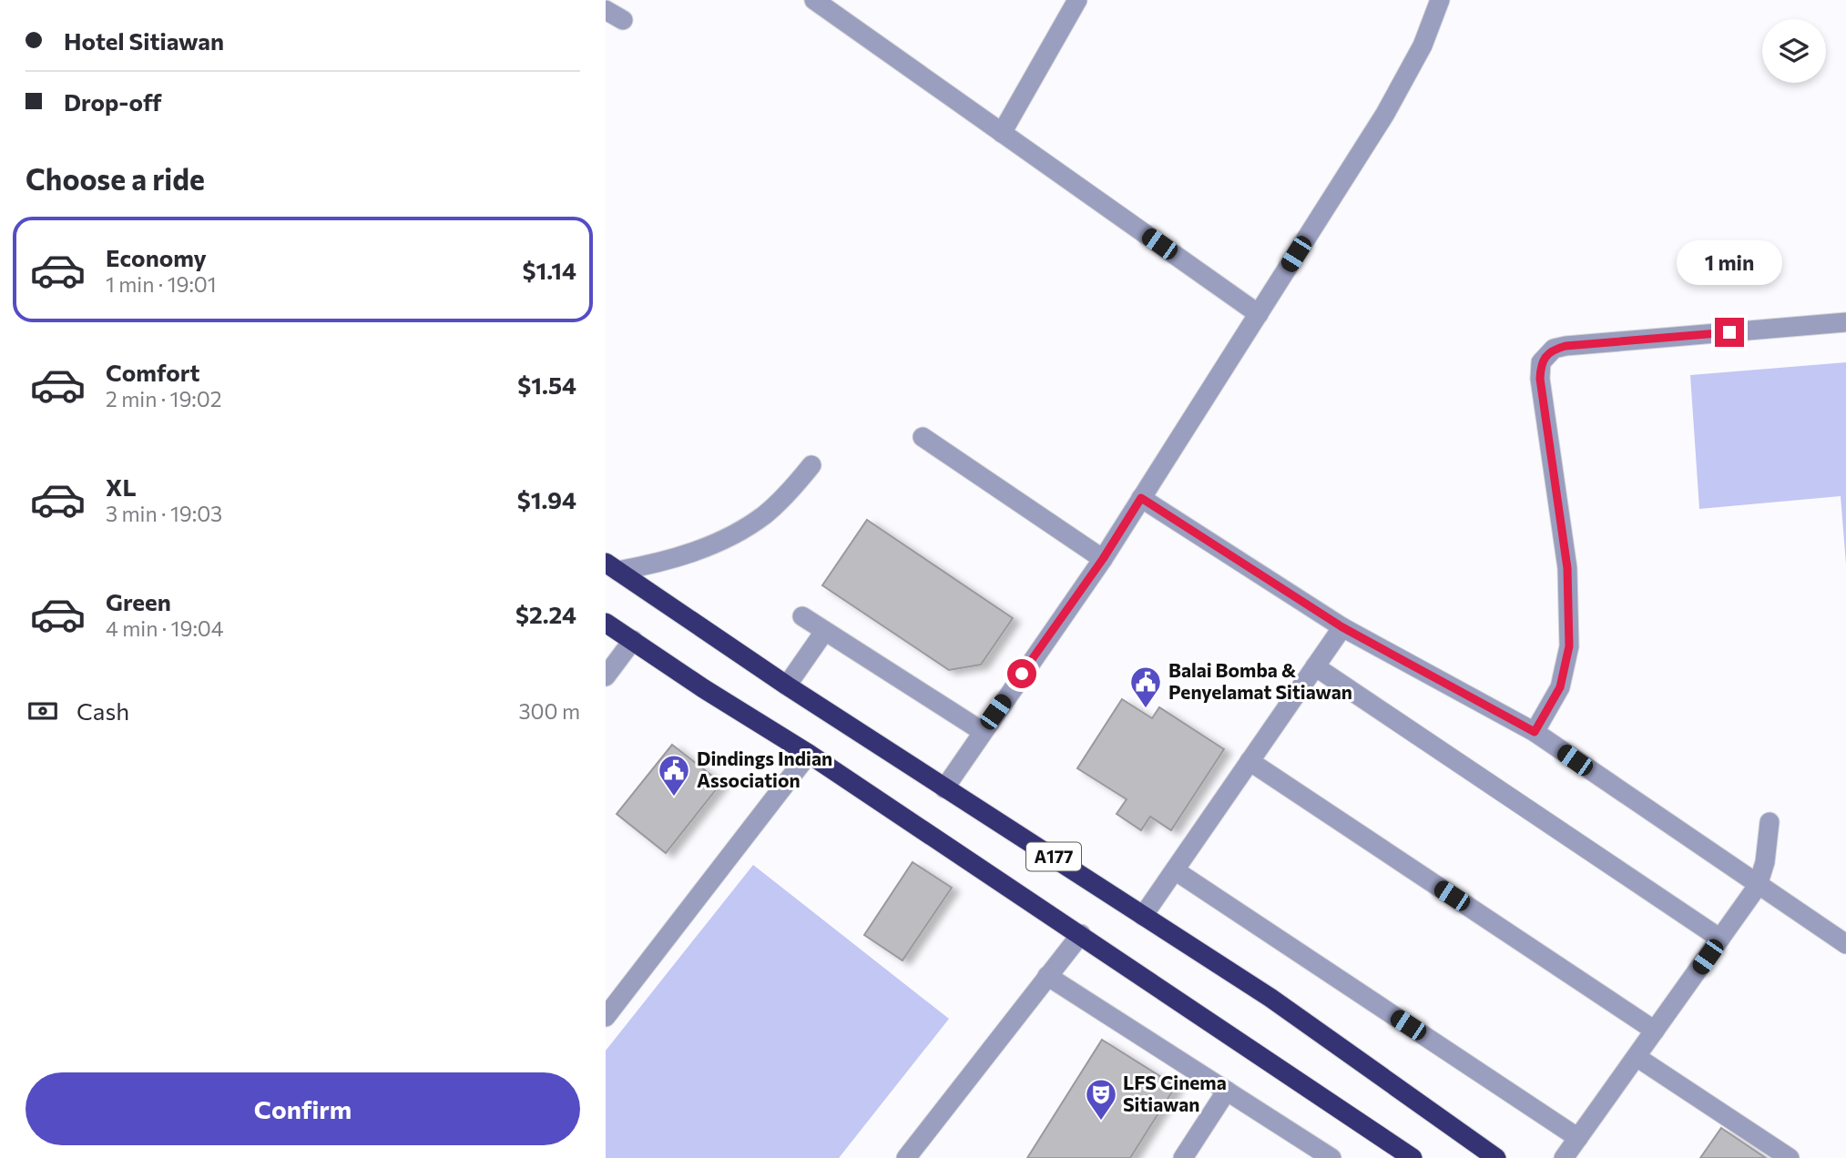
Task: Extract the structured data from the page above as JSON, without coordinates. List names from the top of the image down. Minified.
{"streets":{"highway":["A177"]},"places":{"public building":["Balai Bomba & Penyelamat Sitiawan","Dindings Indian Association"],"theatre":["LFS Cinema Sitiawan"]},"page":{"banner":["Hotel Sitiawan","Drop-off"],"heading":"Choose a ride","list":[{"name":"Economy","note":"1 min · 19:01","value":"$1.14"},{"name":"Comfort","note":"2 min · 19:02","value":"$1.54"},{"name":"XL","note":"3 min · 19:03","value":"$1.94"},{"name":"Green","note":"4 min · 19:04","value":"$2.24"}],"bubble":"1 min","pay":["Cash","300 m"],"buttons":"Confirm"}}
